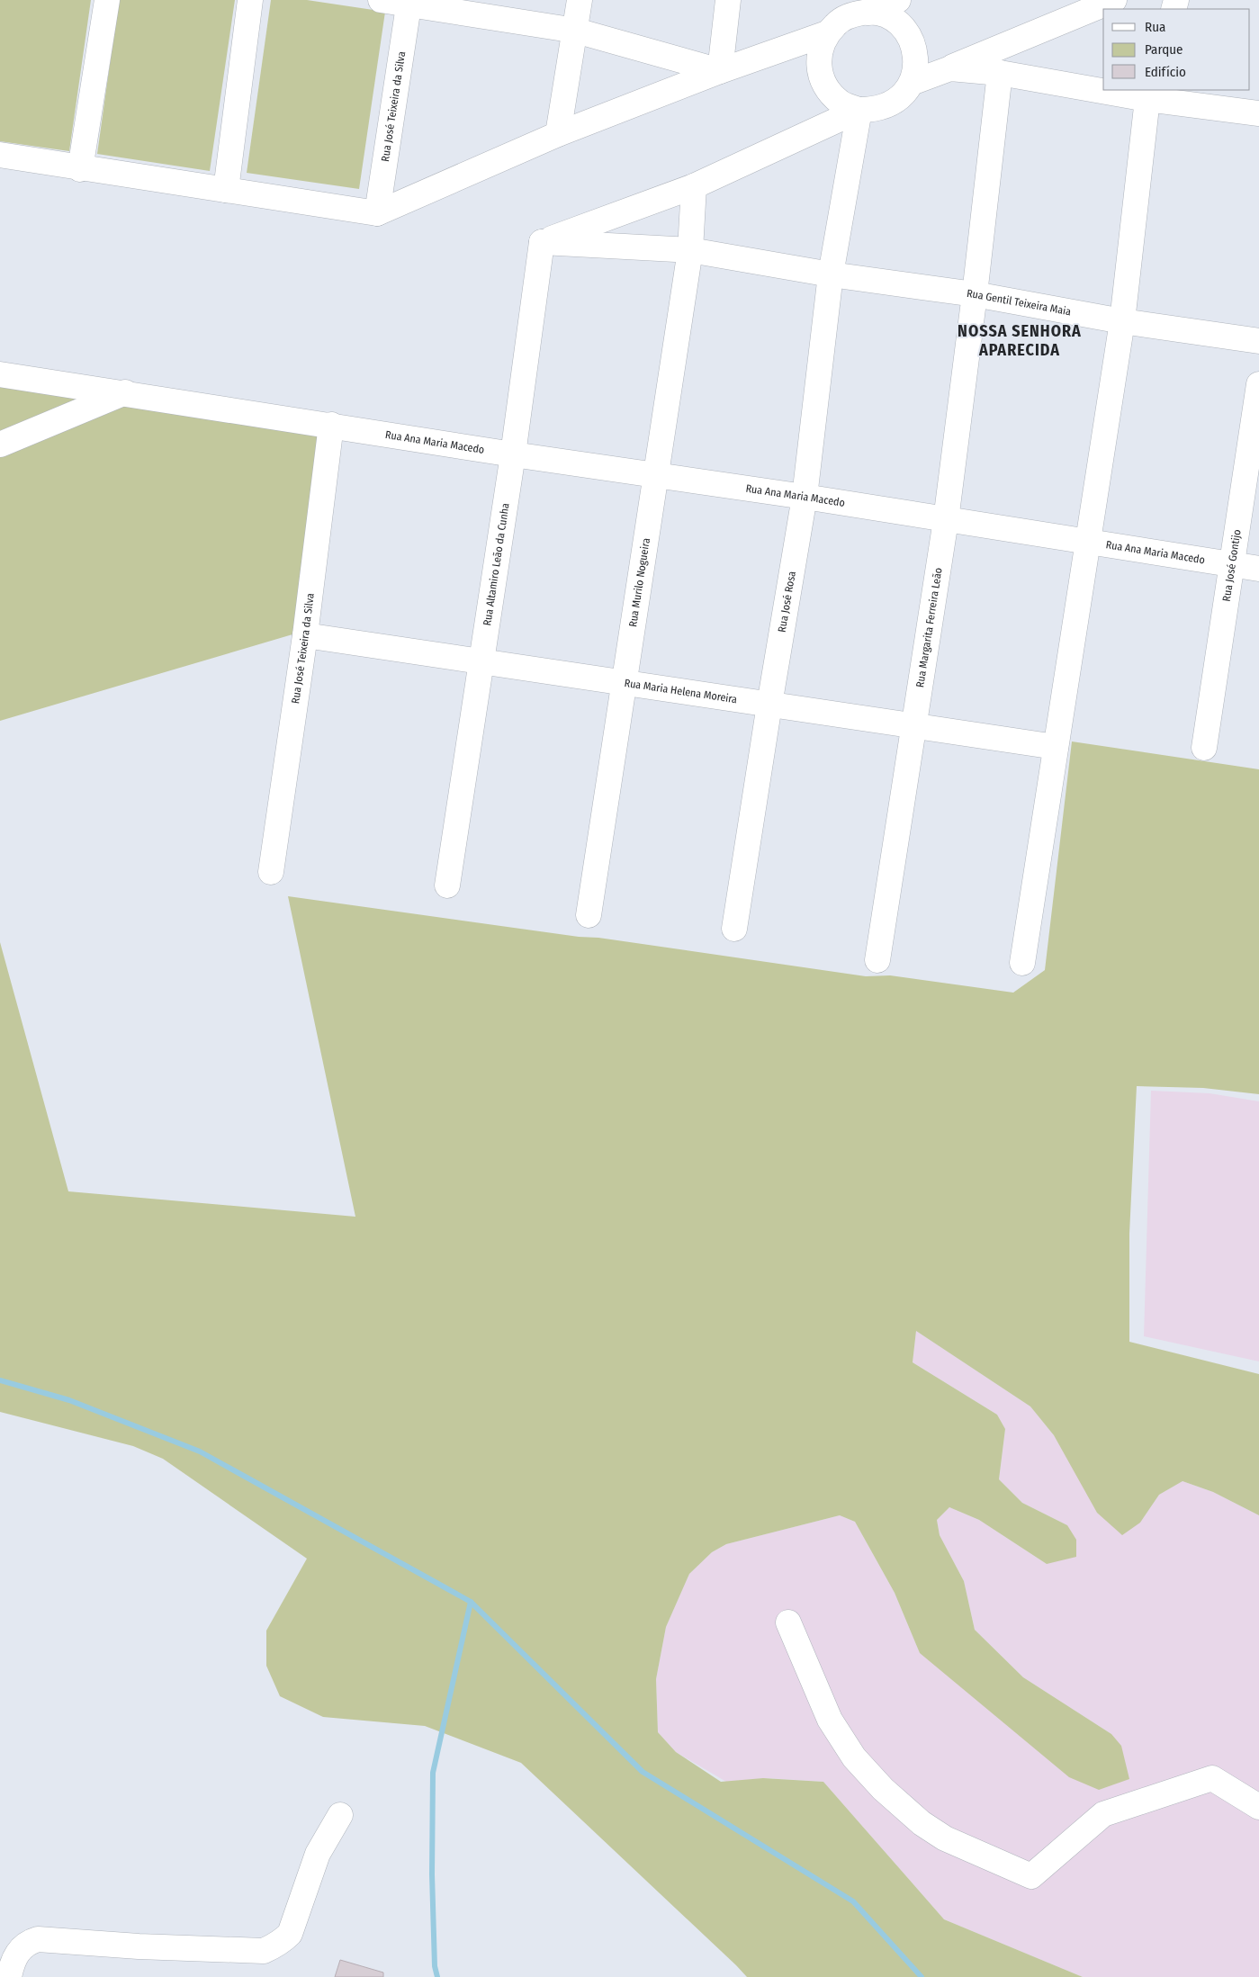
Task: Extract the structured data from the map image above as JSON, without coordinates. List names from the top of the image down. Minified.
{"streets":{"street":["Rua José Teixeira da Silva","Rua Gentil Teixeira Maia","Rua Ana Maria Macedo","Rua Altamiro Leão da Cunha","Rua José Gontijo","Rua Murilo Nogueira","Rua José Rosa","Rua Margarita Ferreira Leão","Rua Maria Helena Moreira"]},"crossings":[["Rua José Teixeira da Silva","Rua Ana Maria Macedo"],["Rua José Teixeira da Silva","Rua Maria Helena Moreira"],["Rua Gentil Teixeira Maia","Rua Altamiro Leão da Cunha"],["Rua Gentil Teixeira Maia","Rua Murilo Nogueira"],["Rua Gentil Teixeira Maia","Rua José Rosa"],["Rua Gentil Teixeira Maia","Rua Margarita Ferreira Leão"],["Rua Ana Maria Macedo","Rua Altamiro Leão da Cunha"],["Rua Ana Maria Macedo","Rua José Gontijo"],["Rua Ana Maria Macedo","Rua Murilo Nogueira"],["Rua Ana Maria Macedo","Rua José Rosa"],["Rua Ana Maria Macedo","Rua Margarita Ferreira Leão"],["Rua Altamiro Leão da Cunha","Rua Maria Helena Moreira"],["Rua Murilo Nogueira","Rua Maria Helena Moreira"],["Rua José Rosa","Rua Maria Helena Moreira"],["Rua Margarita Ferreira Leão","Rua Maria Helena Moreira"]],"districts":["NOSSA SENHORA APARECIDA"],"legend":["Rua","Parque","Edifício"]}
